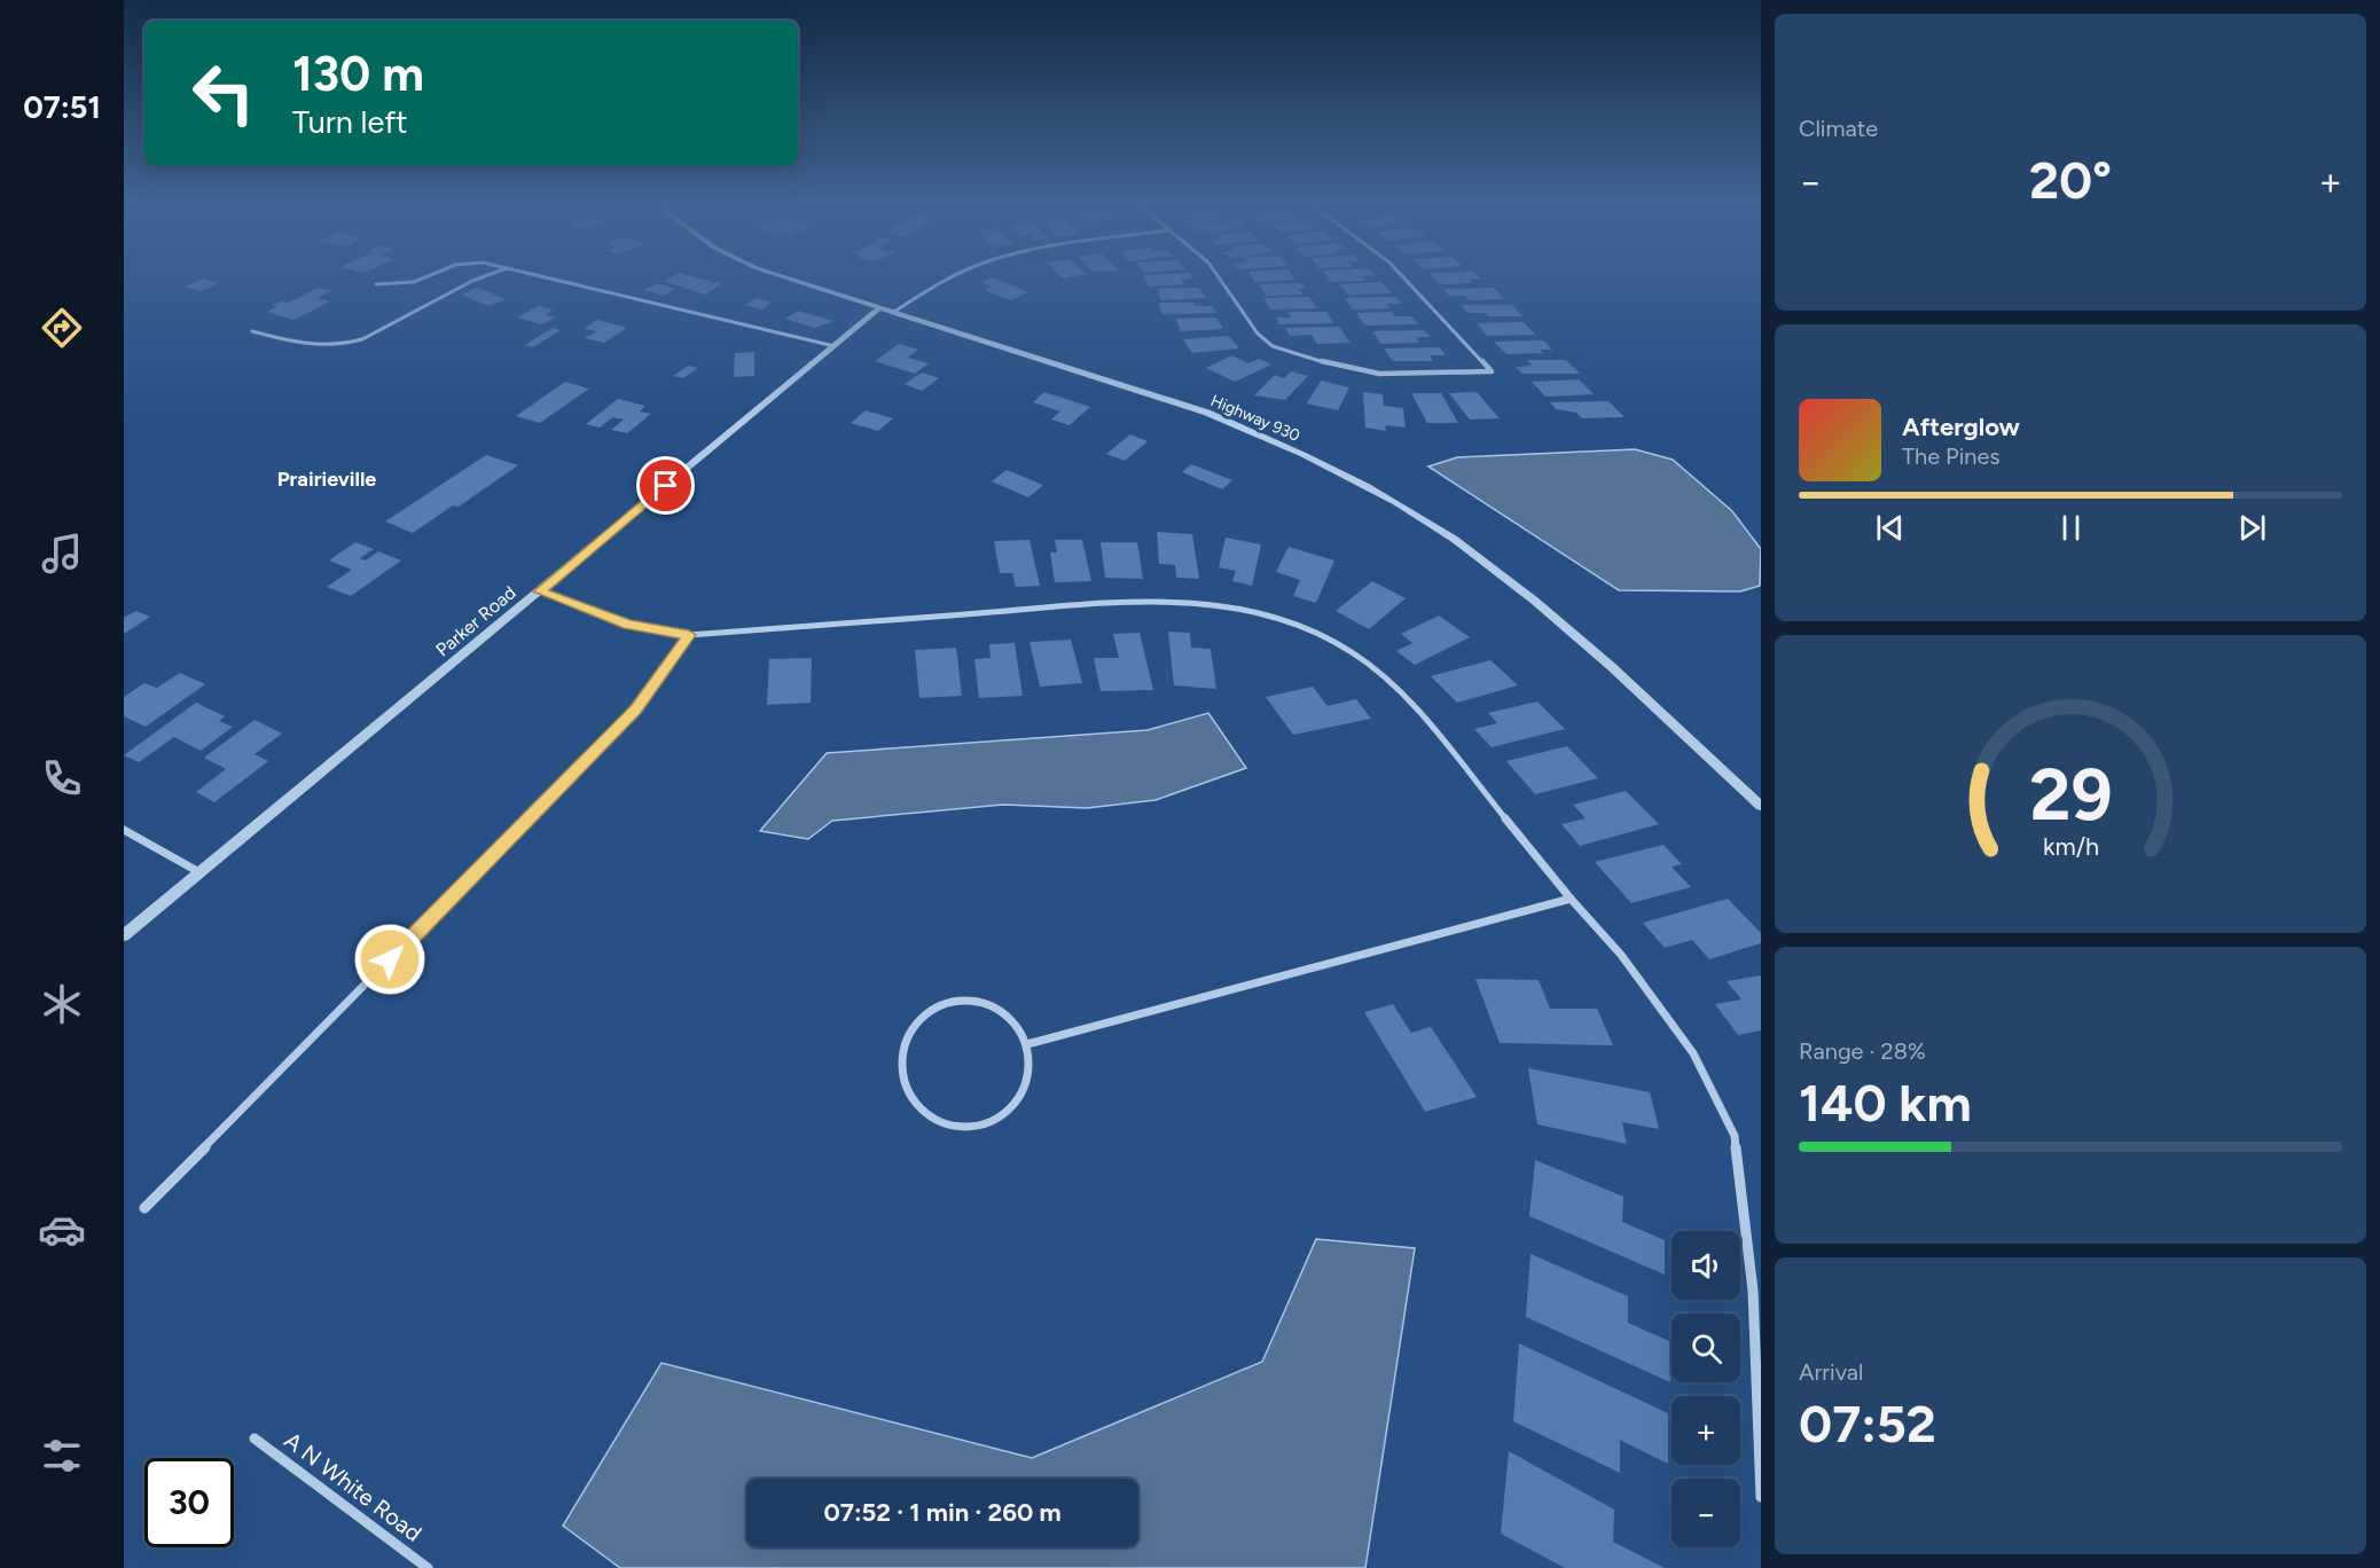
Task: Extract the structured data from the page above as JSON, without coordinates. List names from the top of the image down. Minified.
{"streets":{"street":["Highway 930","Parker Road","A N White Road"]},"crossings":[["Highway 930","Parker Road"]],"districts":["Prairieville"],"page":{"tabs":"07:51","tile":["Climate",["Range · 28%","140 km"],["Arrival","07:52"]],"turn":["130 m","Turn left"],"heat":["−","20°","+"],"song":["Afterglow","The Pines"],"map_buttons":["+","−"],"limit":"30","trip":"07:52 · 1 min · 260 m","gauge":["29","km/h"]}}
